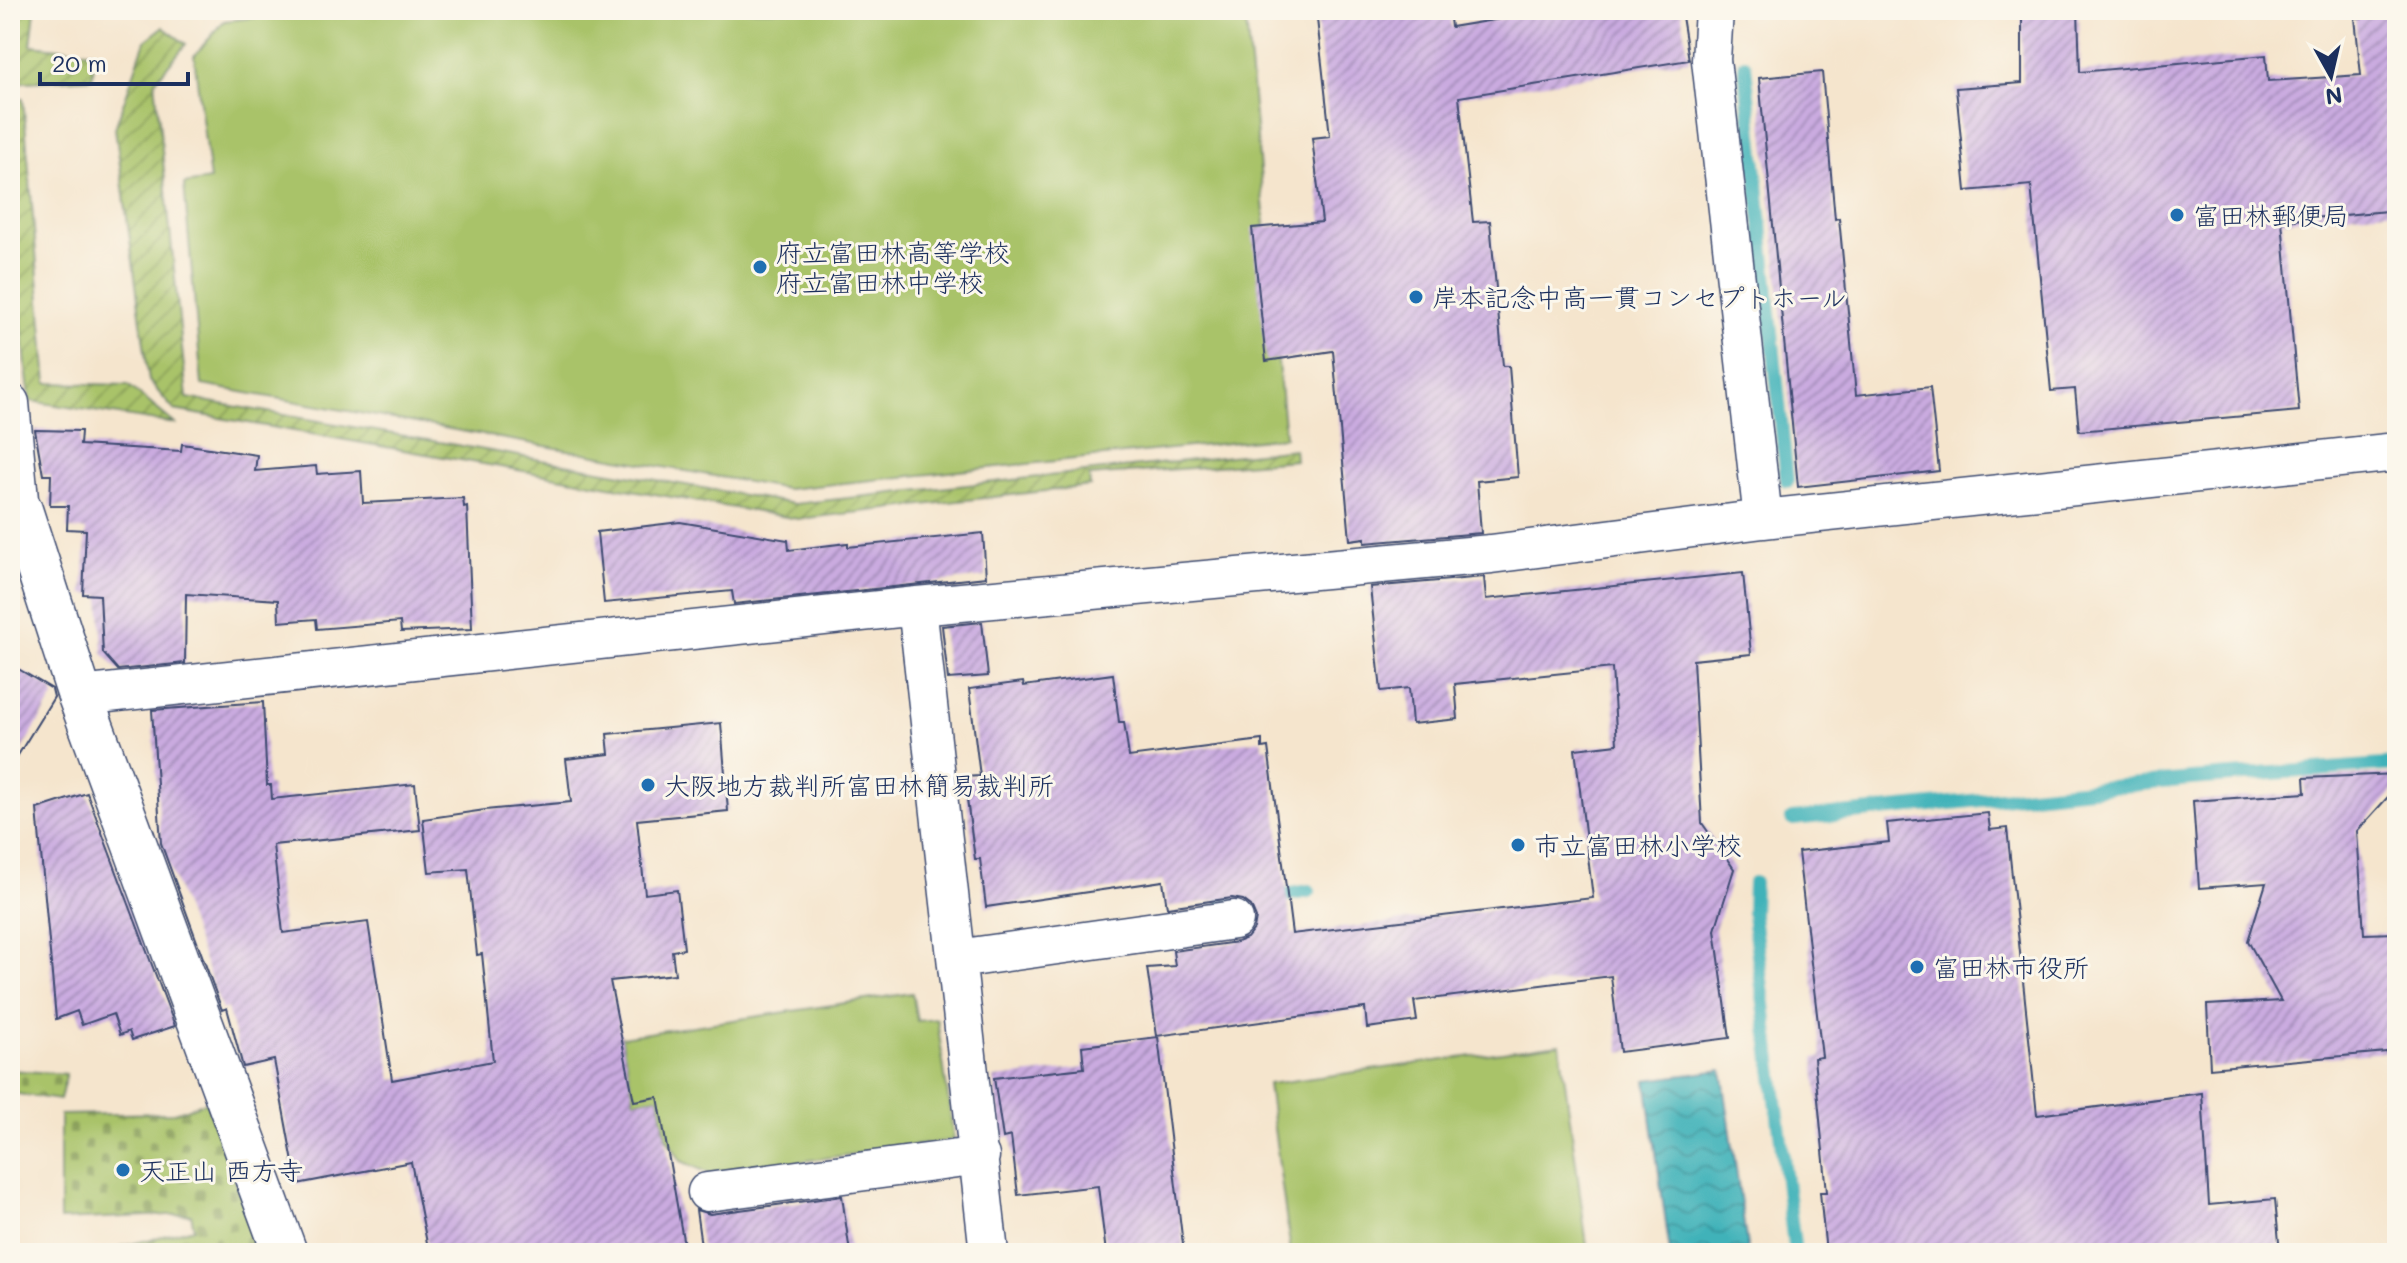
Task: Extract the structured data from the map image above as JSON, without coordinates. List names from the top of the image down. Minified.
{"places":["富田林郵便局","府立富田林高等学校 府立富田林中学校","岸本記念中高一貫コンセプトホール","大阪地方裁判所富田林簡易裁判所","市立富田林小学校","富田林市役所","天正山 西方寺"],"scale_bar":"20 m","north":"bottom"}
